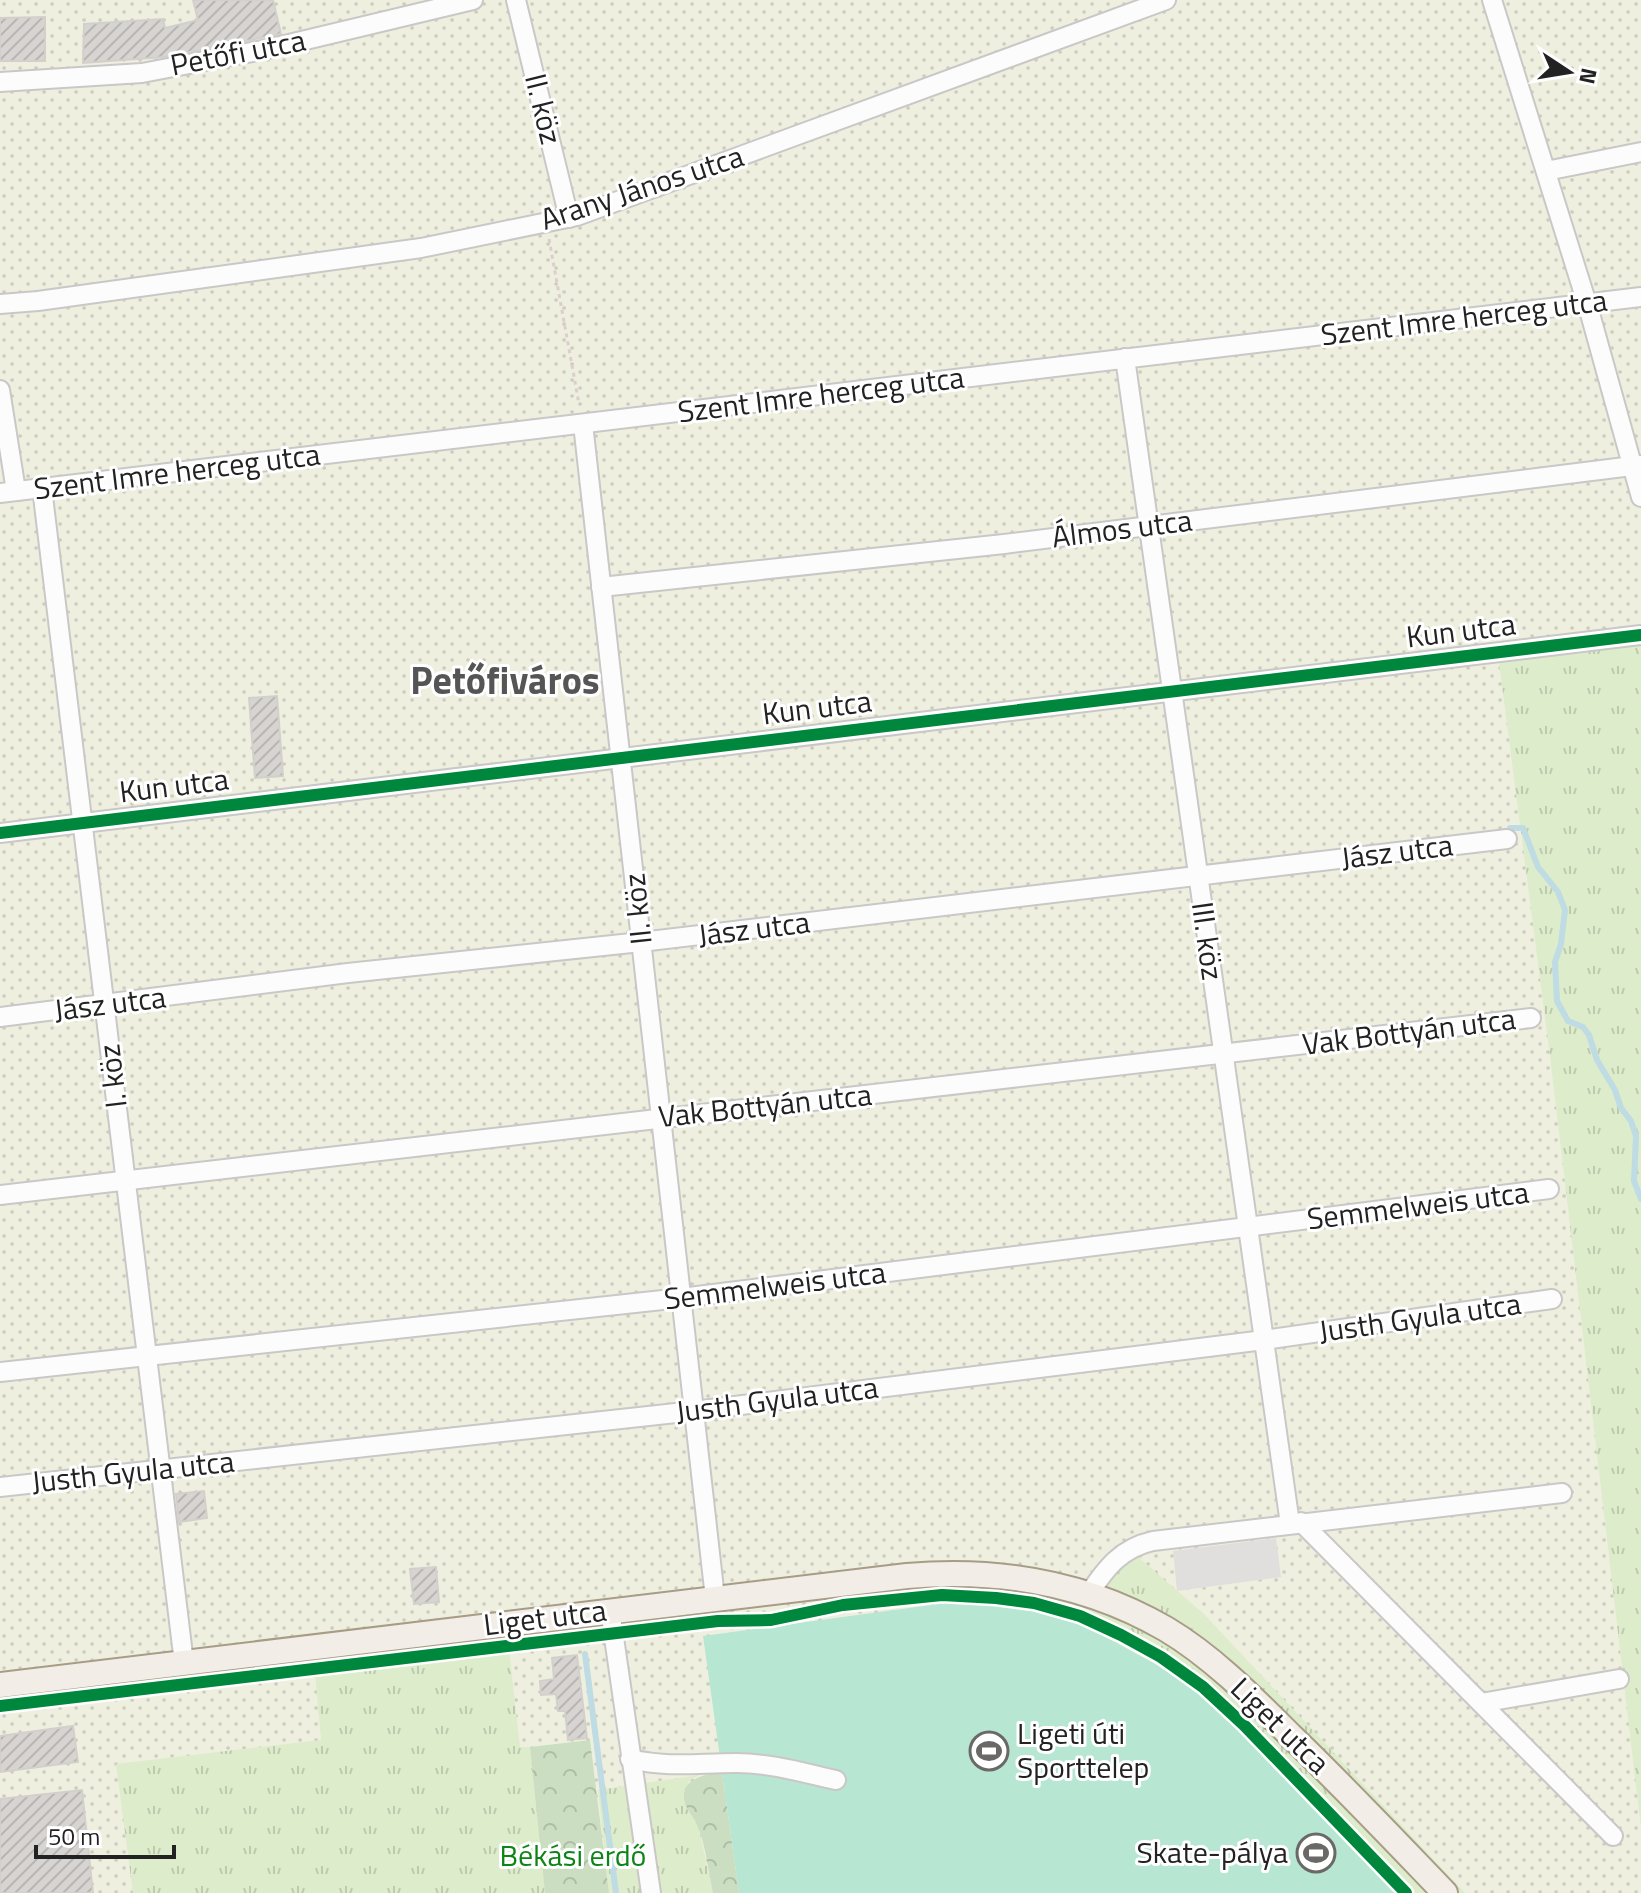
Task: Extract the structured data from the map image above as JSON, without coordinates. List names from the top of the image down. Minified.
{"streets":{"main road":["Liget utca"],"street":["Petőfi utca","II. köz","Arany János utca","Szent Imre herceg utca","Álmos utca","Kun utca","Jász utca","III. köz","Vak Bottyán utca","I. köz","Semmelweis utca","Justh Gyula utca"]},"crossings":[["II. köz","Arany János utca"],["II. köz","Szent Imre herceg utca"],["II. köz","Álmos utca"],["II. köz","Kun utca"],["II. köz","Jász utca"],["II. köz","Vak Bottyán utca"],["II. köz","Semmelweis utca"],["II. köz","Justh Gyula utca"],["II. köz","Liget utca"],["Szent Imre herceg utca","III. köz"],["Szent Imre herceg utca","I. köz"],["Álmos utca","III. köz"],["Kun utca","III. köz"],["Kun utca","I. köz"],["Jász utca","III. köz"],["Jász utca","I. köz"],["III. köz","Vak Bottyán utca"],["III. köz","Semmelweis utca"],["III. köz","Justh Gyula utca"],["Vak Bottyán utca","I. köz"],["I. köz","Semmelweis utca"],["I. köz","Justh Gyula utca"],["I. köz","Liget utca"]],"districts":["Petőfiváros"],"parks":["Békási erdő"],"places":{"sports":["Ligeti úti Sporttelep","Skate-pálya"]},"scale_bar":"50 m","north":"right"}
